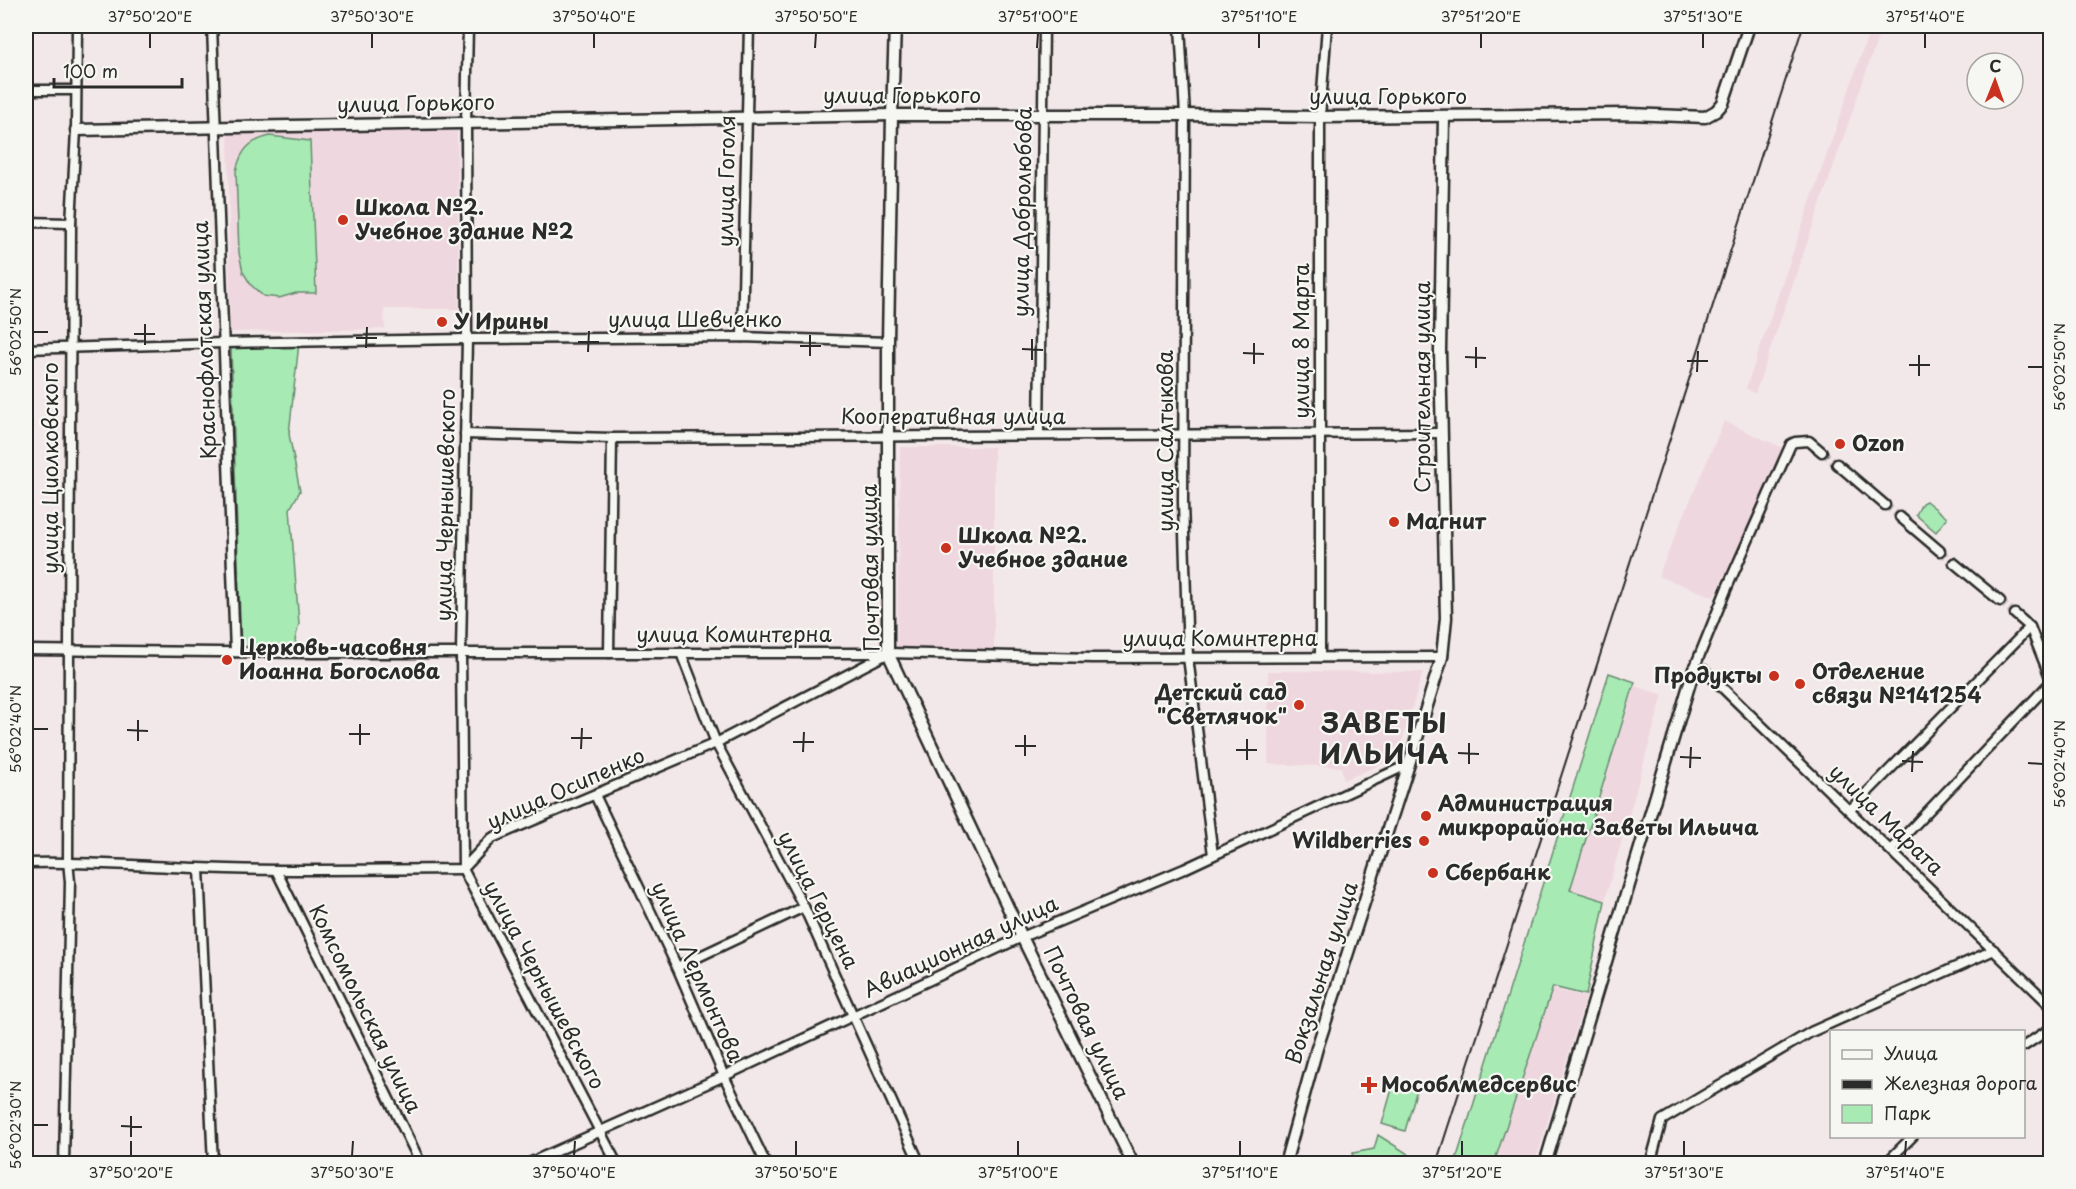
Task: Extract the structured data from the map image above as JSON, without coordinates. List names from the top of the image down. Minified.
{"streets":{"street":["улица Горького","улица Гоголя","улица Добролюбова","улица Шевченко","Краснофлотская улица","улица 8 Марта","Строительная улица","Кооперативная улица","улица Салтыкова","улица Циолковского","улица Чернышевского","Почтовая улица","улица Коминтерна","улица Осипенко","улица Марата","улица Герцена","Авиационная улица","улица Лермонтова","Вокзальная улица","Комсомольская улица"]},"crossings":[["улица Горького","улица Гоголя"],["улица Горького","улица Добролюбова"],["улица Горького","Краснофлотская улица"],["улица Горького","улица 8 Марта"],["улица Горького","Строительная улица"],["улица Горького","улица Салтыкова"],["улица Горького","улица Циолковского"],["улица Горького","улица Чернышевского"],["улица Горького","Почтовая улица"],["улица Гоголя","улица Шевченко"],["улица Добролюбова","Кооперативная улица"],["улица Шевченко","Краснофлотская улица"],["улица Шевченко","улица Циолковского"],["улица Шевченко","улица Чернышевского"],["улица Шевченко","Почтовая улица"],["Краснофлотская улица","улица Коминтерна"],["улица 8 Марта","Кооперативная улица"],["улица 8 Марта","улица Коминтерна"],["Строительная улица","Кооперативная улица"],["Строительная улица","улица Коминтерна"],["Строительная улица","Вокзальная улица"],["Кооперативная улица","улица Салтыкова"],["Кооперативная улица","улица Чернышевского"],["Кооперативная улица","Почтовая улица"],["улица Салтыкова","улица Коминтерна"],["улица Салтыкова","Авиационная улица"],["улица Циолковского","улица Коминтерна"],["улица Чернышевского","улица Коминтерна"],["улица Чернышевского","улица Осипенко"],["улица Чернышевского","Авиационная улица"],["Почтовая улица","улица Коминтерна"],["Почтовая улица","улица Осипенко"],["Почтовая улица","Авиационная улица"],["улица Коминтерна","улица Осипенко"],["улица Коминтерна","улица Герцена"],["улица Коминтерна","Вокзальная улица"],["улица Осипенко","улица Герцена"],["улица Осипенко","улица Лермонтова"],["улица Герцена","Авиационная улица"],["Авиационная улица","улица Лермонтова"],["Авиационная улица","Вокзальная улица"]],"districts":["ЗАВЕТЫ ИЛЬИЧА"],"places":{"other":["Школа №2. Учебное здание №2","У Ирины","Ozon","Магнит","Школа №2. Учебное здание","Церковь-часовня Иоанна Богослова","Продукты","Отделение связи №141254","Детский сад \"Светлячок\"","Администрация микрорайона Заветы Ильича","Wildberries","Сбербанк"],"health":["Мособлмедсервис"]},"legend":["Улица","Железная дорога","Парк"],"scale_bar":"100 m","north":"top","coordinates":["37°50'20\"E","37°50'30\"E","37°50'40\"E","37°50'50\"E","37°51'00\"E","37°51'10\"E","37°51'20\"E","37°51'30\"E","37°51'40\"E","56°02'50\"N","56°02'40\"N","56°02'30\"N"]}
